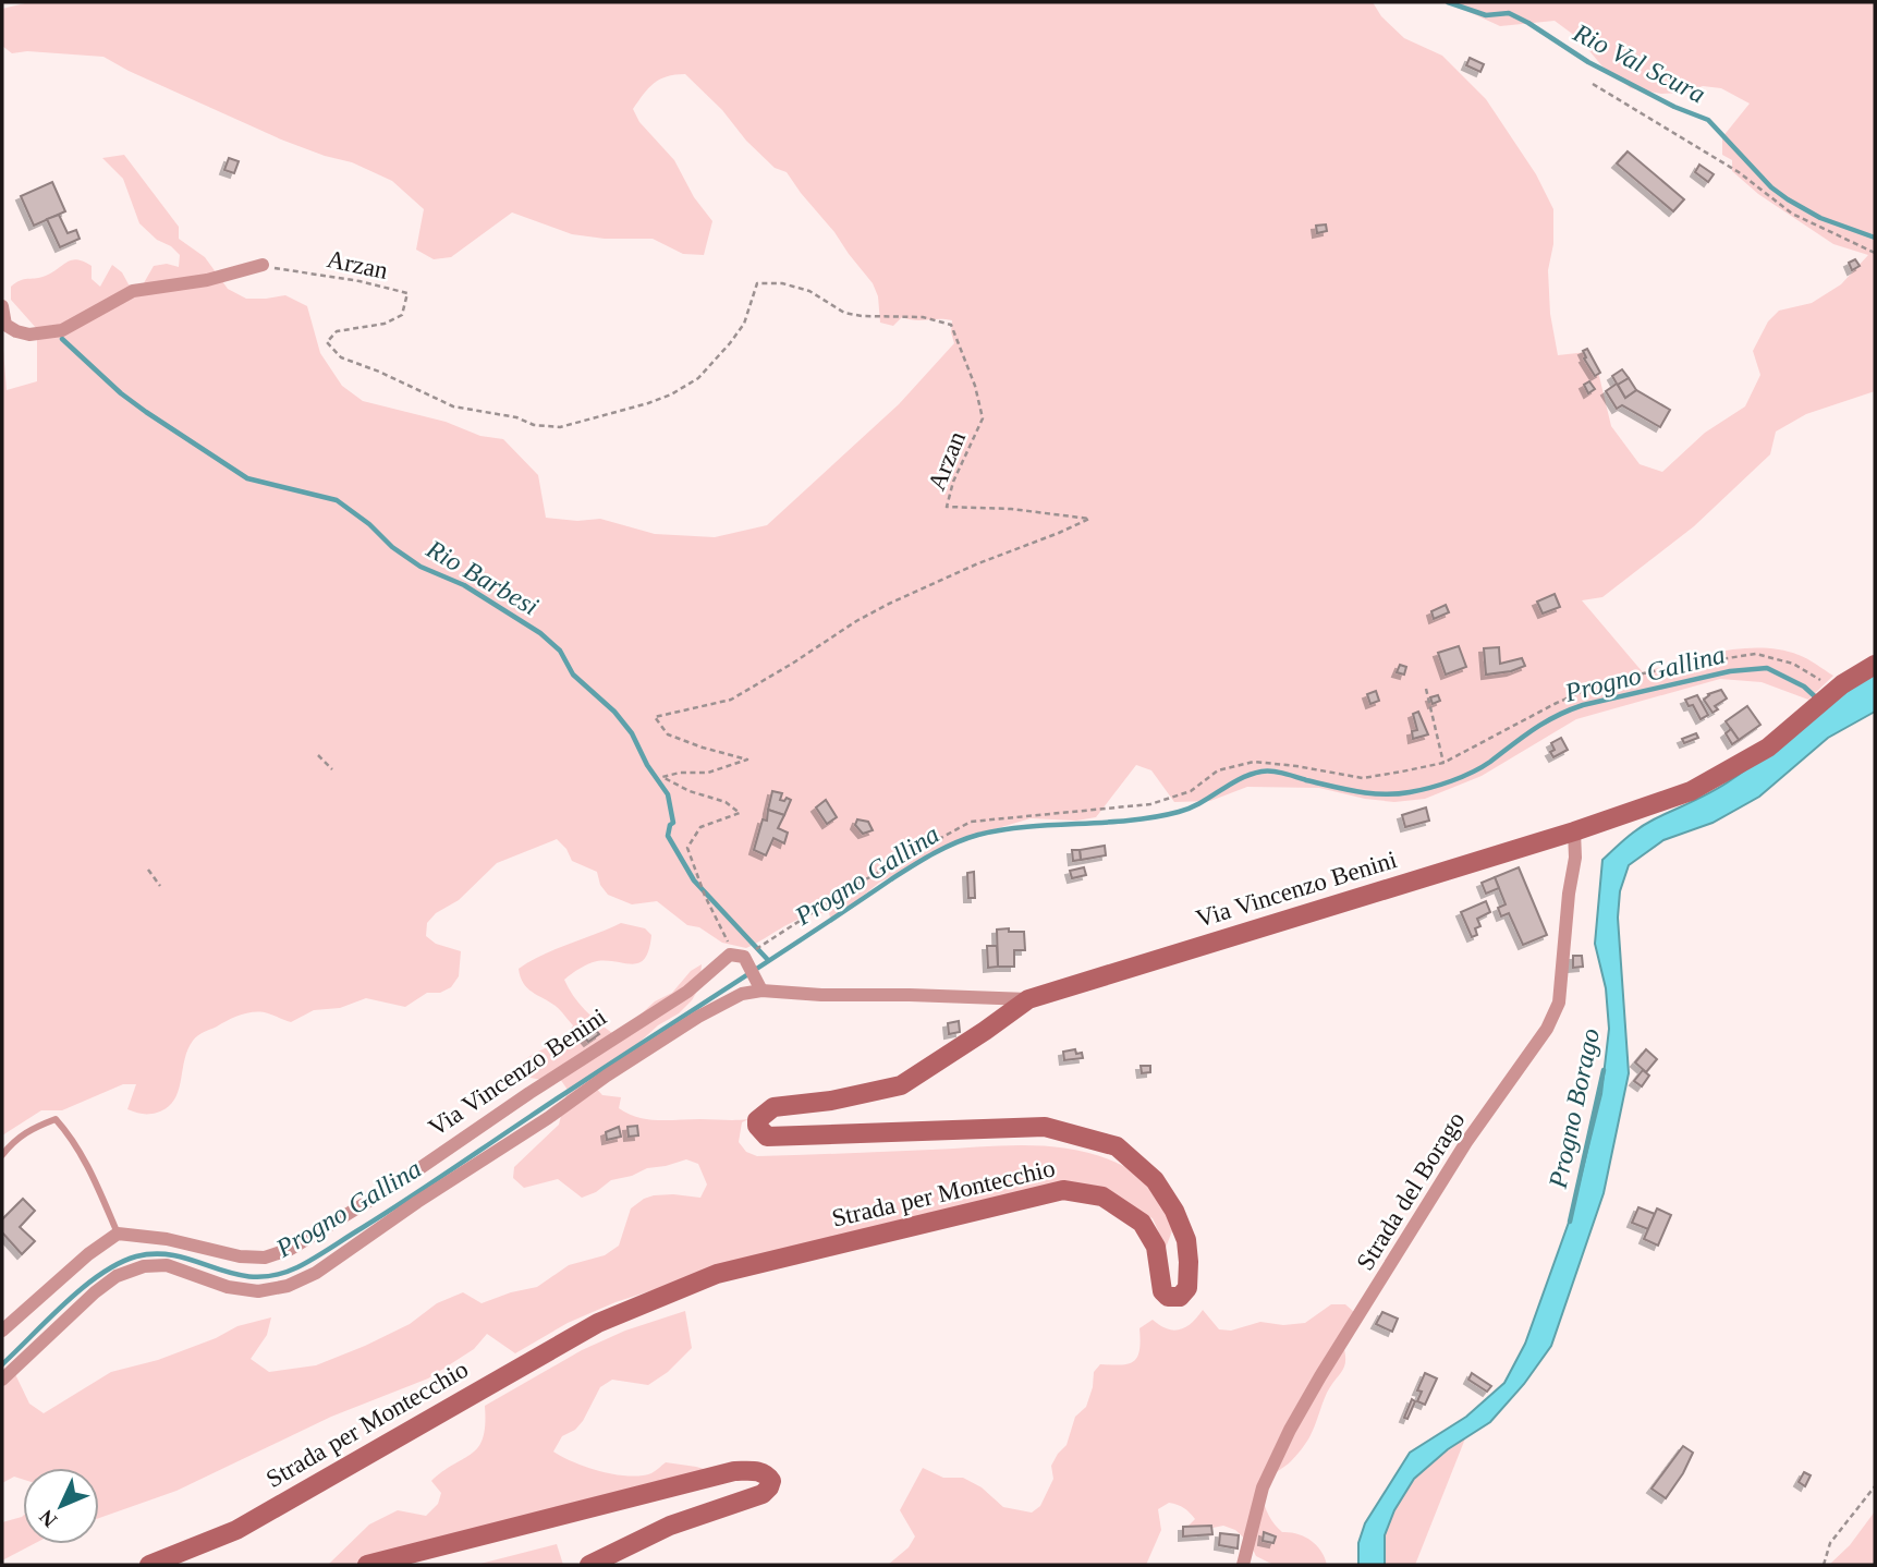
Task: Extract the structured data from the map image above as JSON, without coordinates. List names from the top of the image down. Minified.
{"streets":{"street":["Via Vincenzo Benini","Strada del Borago","Strada per Montecchio"],"path":["Arzan"]},"crossings":[["Arzan","Via Vincenzo Benini"],["Via Vincenzo Benini","Strada del Borago"],["Via Vincenzo Benini","Strada per Montecchio"]],"water":["Rio Val Scura","Rio Barbesi","Progno Gallina","Progno Borago"],"north":"bottom left"}
